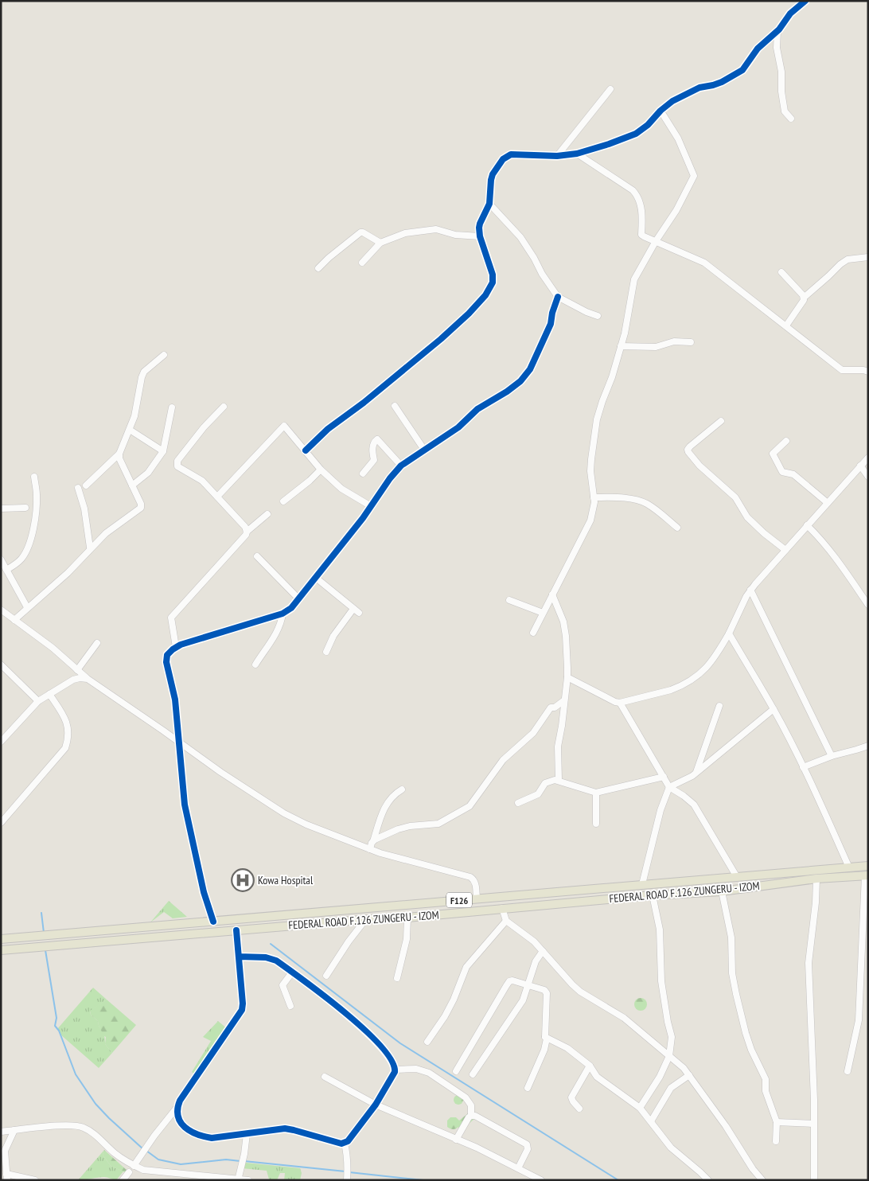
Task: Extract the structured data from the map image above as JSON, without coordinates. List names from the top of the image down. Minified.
{"streets":{"main road":["FEDERAL ROAD F.126 ZUNGERU - IZOM","F126"]},"places":{"hospital":["Kowa Hospital"]}}
